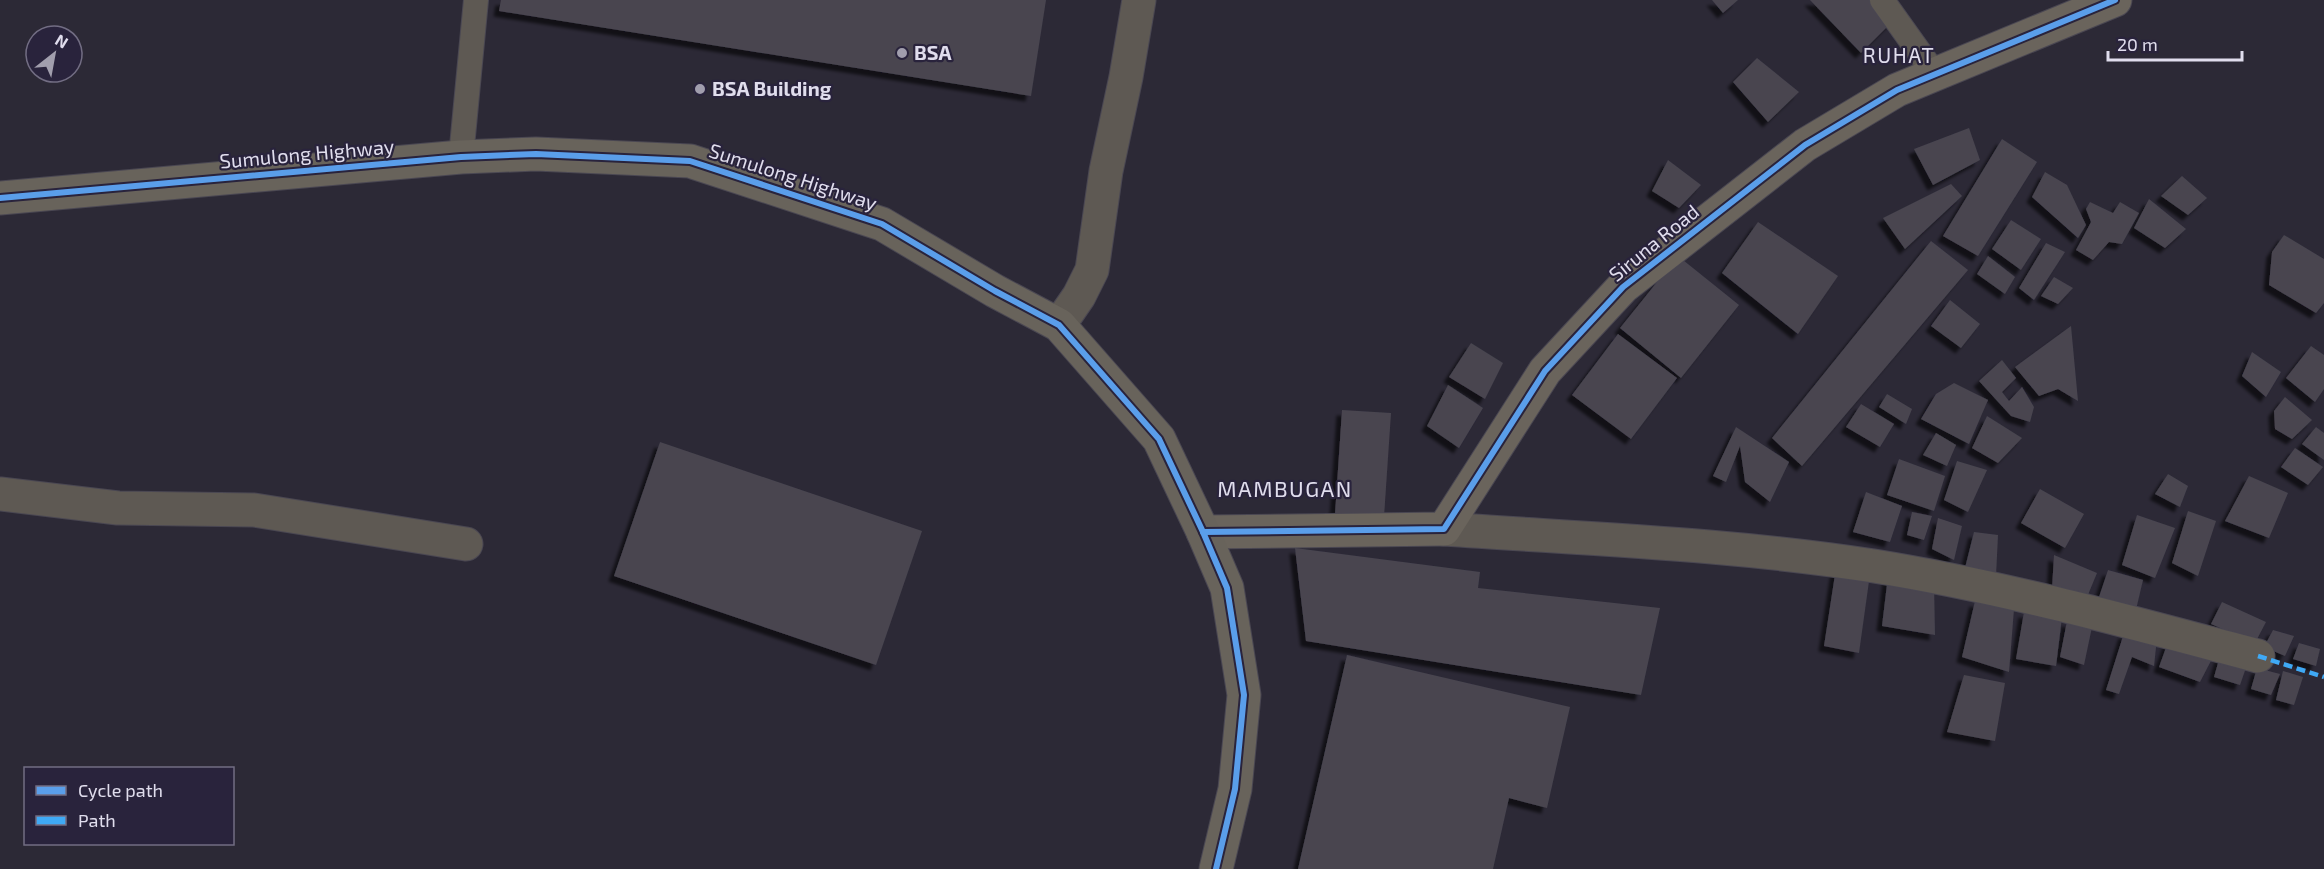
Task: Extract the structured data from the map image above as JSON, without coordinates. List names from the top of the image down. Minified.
{"streets":{"main road":["Sumulong Highway"],"street":["Siruna Road"]},"districts":["RUHAT","MAMBUGAN"],"places":["BSA","BSA Building"],"legend":["Cycle path","Path"],"scale_bar":"20 m","north":"top right"}
